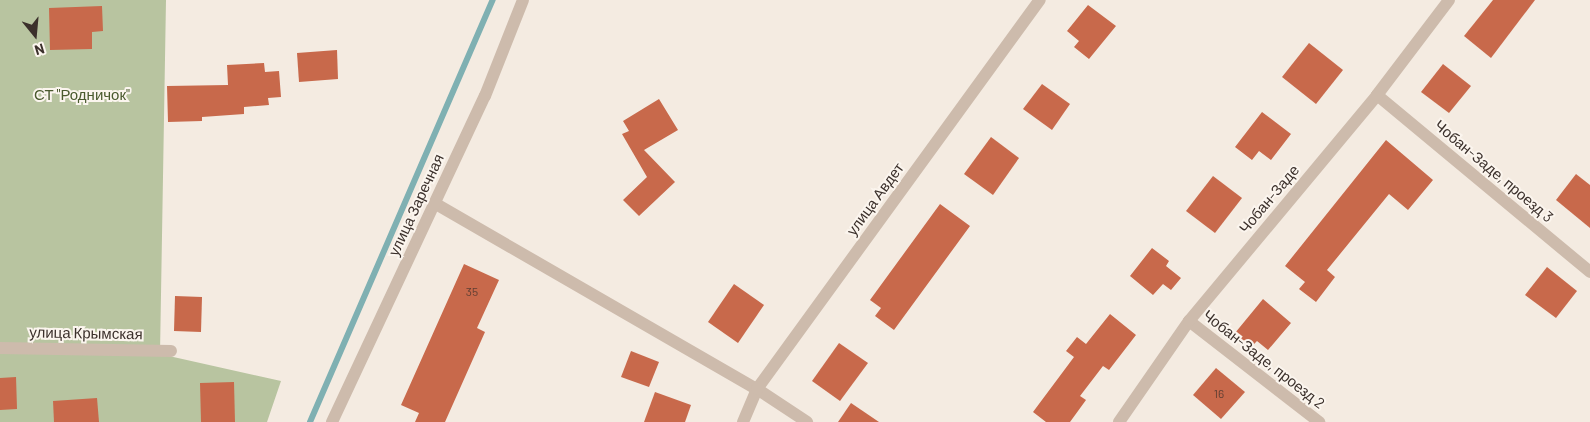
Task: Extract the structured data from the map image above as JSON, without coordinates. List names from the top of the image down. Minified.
{"streets":{"street":["Чобан-Заде, проезд 3","улица Авдет","Чобан-Заде","улица Заречная","улица Крымская","Чобан-Заде, проезд 2"]},"crossings":[["Чобан-Заде, проезд 3","Чобан-Заде"],["Чобан-Заде","Чобан-Заде, проезд 2"]],"parks":["СТ \"Родничок\""],"house_numbers":["35","16"],"north":"bottom"}
